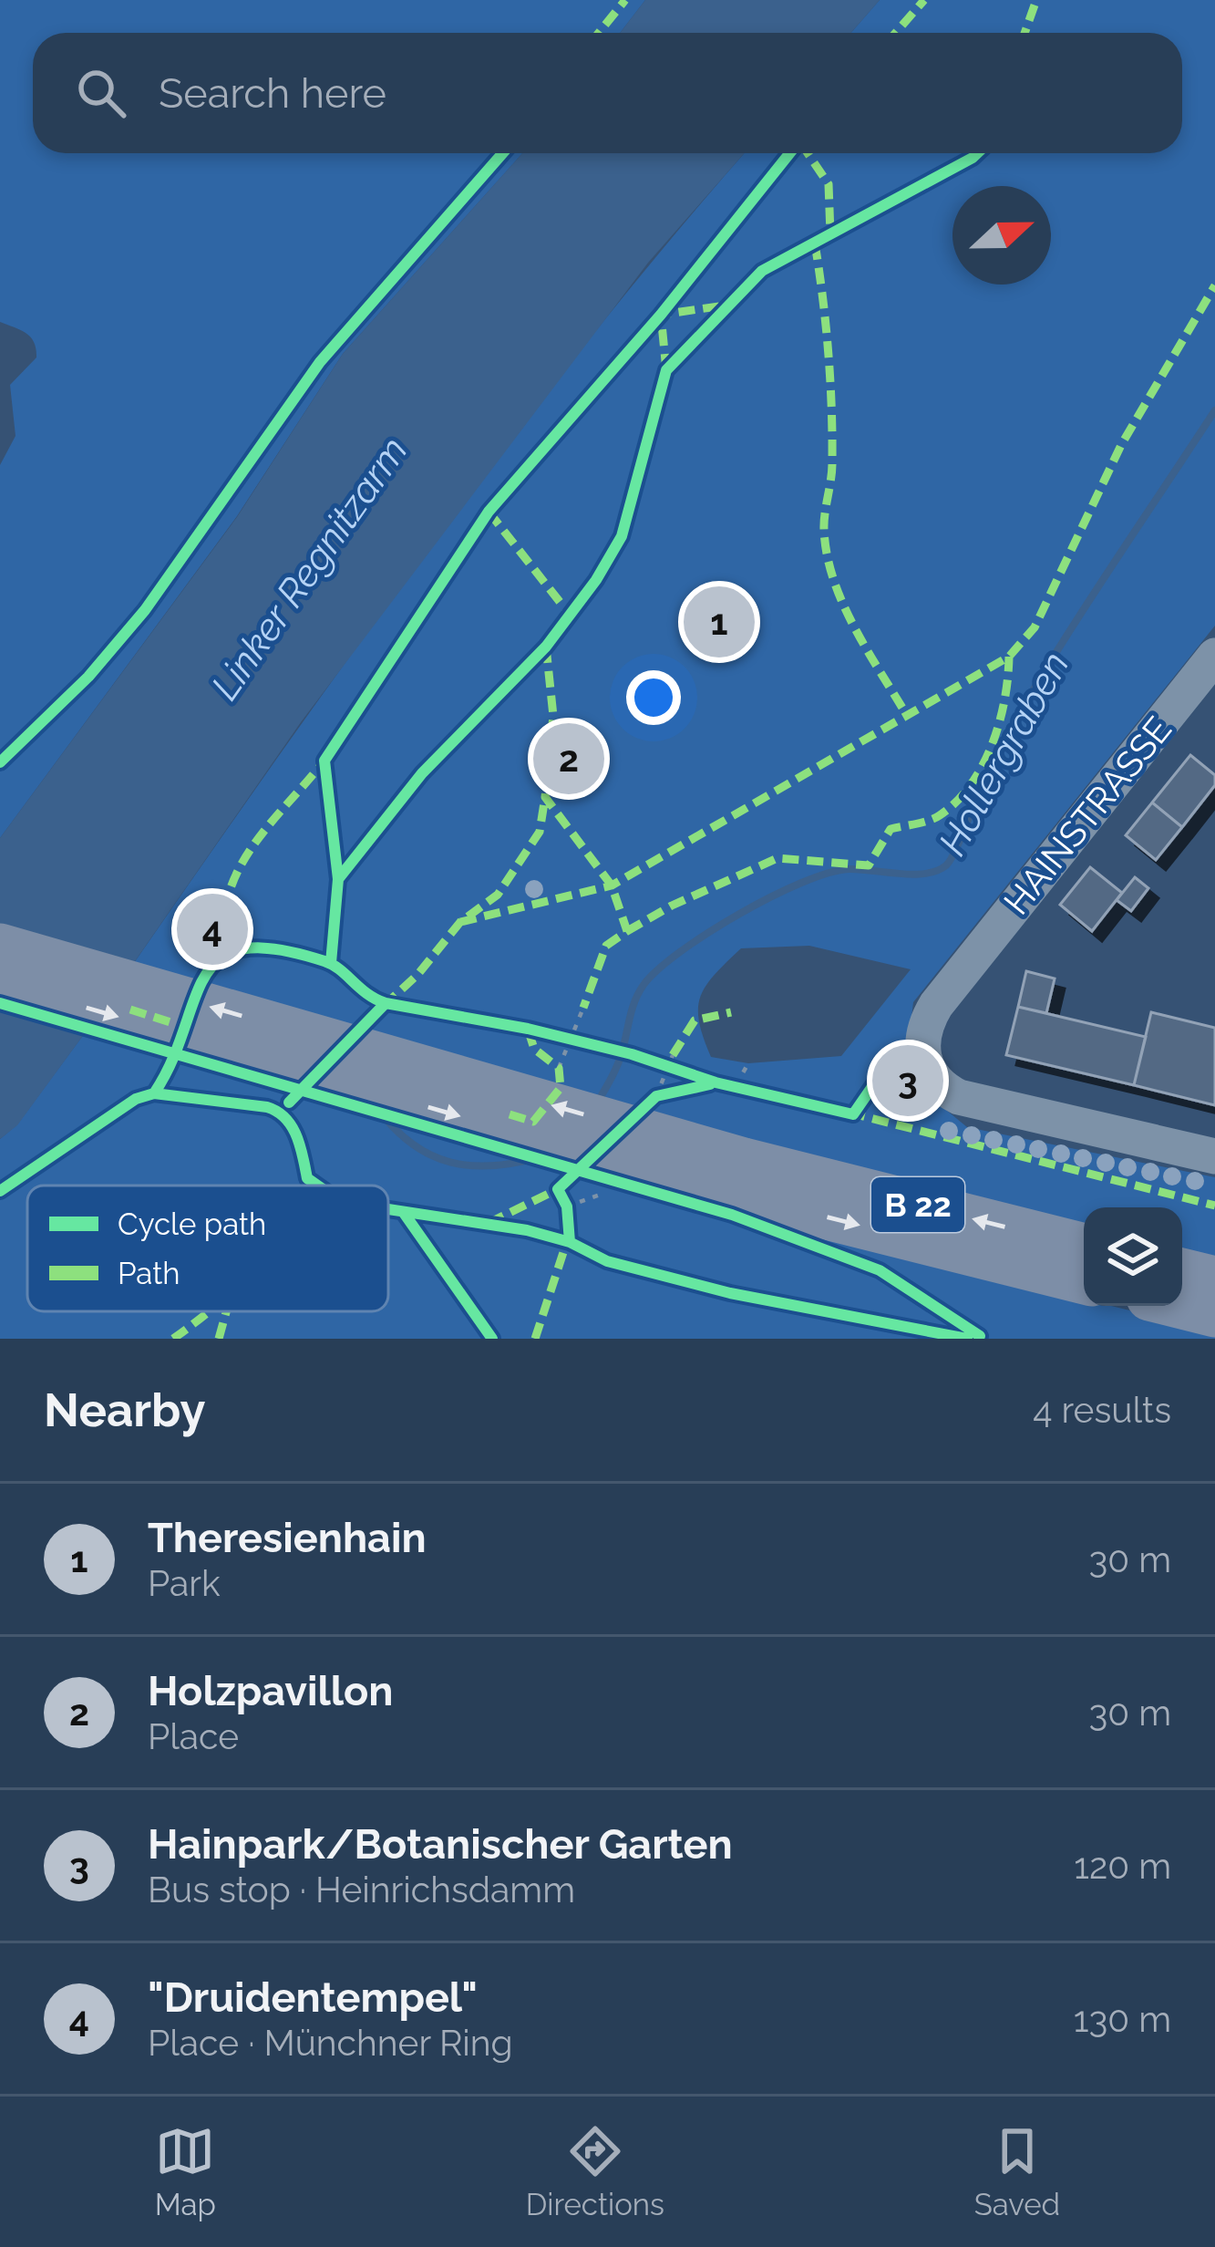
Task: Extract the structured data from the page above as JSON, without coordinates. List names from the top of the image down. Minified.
{"streets":{"main road":["B 22"],"street":["HAINSTRASSE"]},"water":["Linker Regnitzarm","Hollergraben"],"legend":["Cycle path","Path"],"north":"right","page":{"search":"Search here","pins":["1","2","4","3"],"heading":["Nearby","4 results"],"list":[{"mark":"1","name":"Theresienhain","note":"Park","value":"30 m"},{"mark":"2","name":"Holzpavillon","note":"Place","value":"30 m"},{"mark":"3","name":"Hainpark/Botanischer Garten","note":"Bus stop · Heinrichsdamm","value":"120 m"},{"mark":"4","name":"\"Druidentempel\"","note":"Place · Münchner Ring","value":"130 m"}],"nav":["Map","Directions","Saved"]}}
